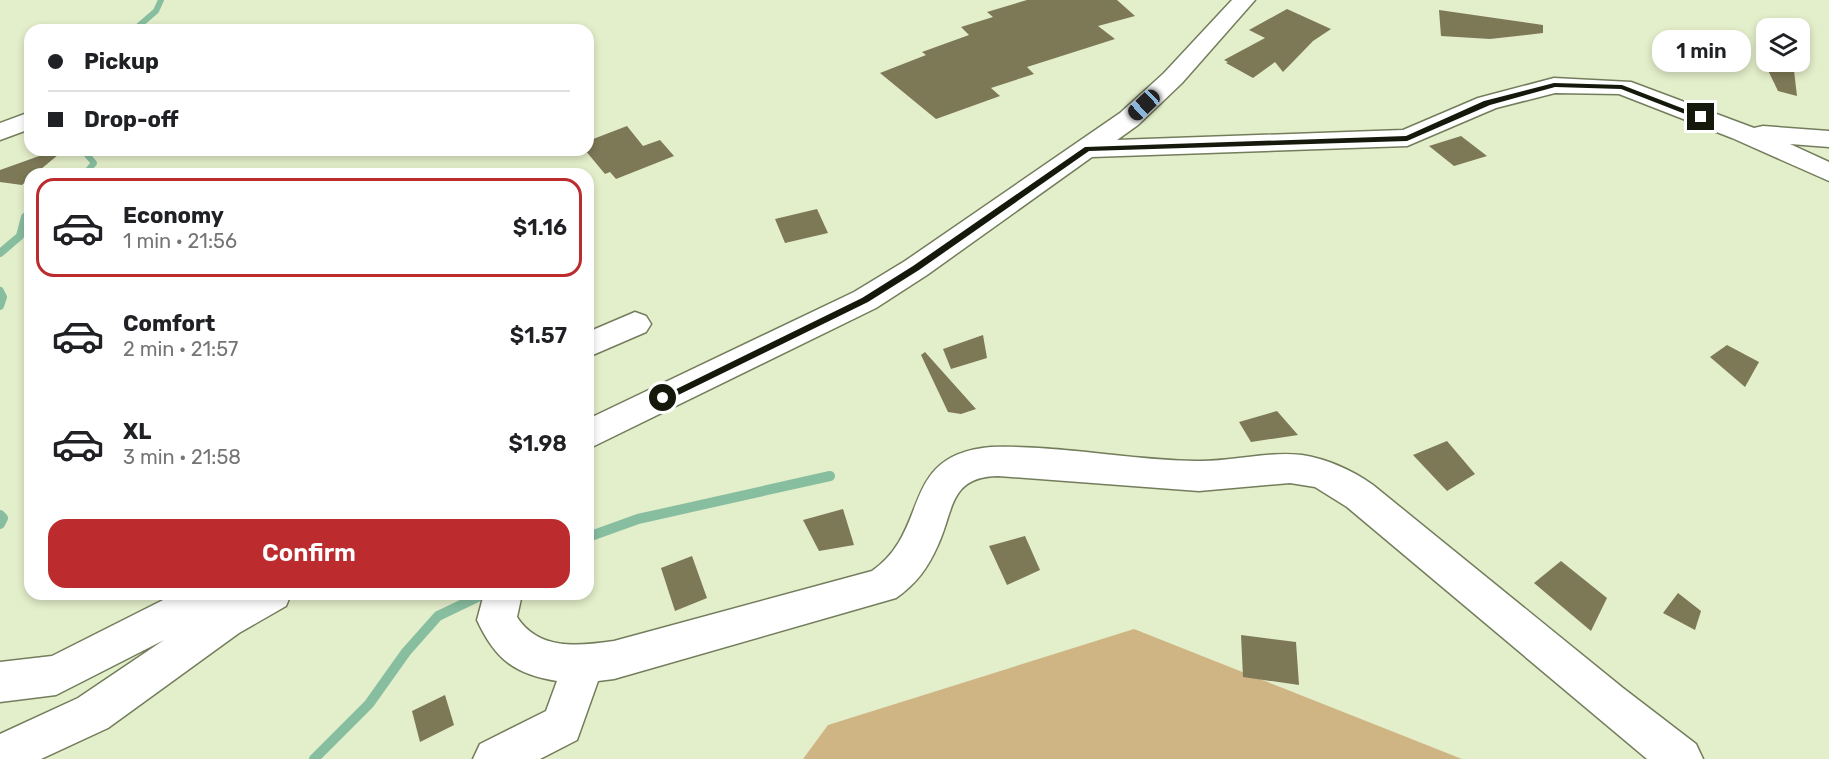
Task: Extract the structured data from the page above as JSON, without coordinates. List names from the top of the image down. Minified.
{"page":{"banner":["Pickup","Drop-off"],"bubble":"1 min","list":[{"name":"Economy","note":"1 min · 21:56","value":"$1.16"},{"name":"Comfort","note":"2 min · 21:57","value":"$1.57"},{"name":"XL","note":"3 min · 21:58","value":"$1.98"}],"buttons":"Confirm"}}
